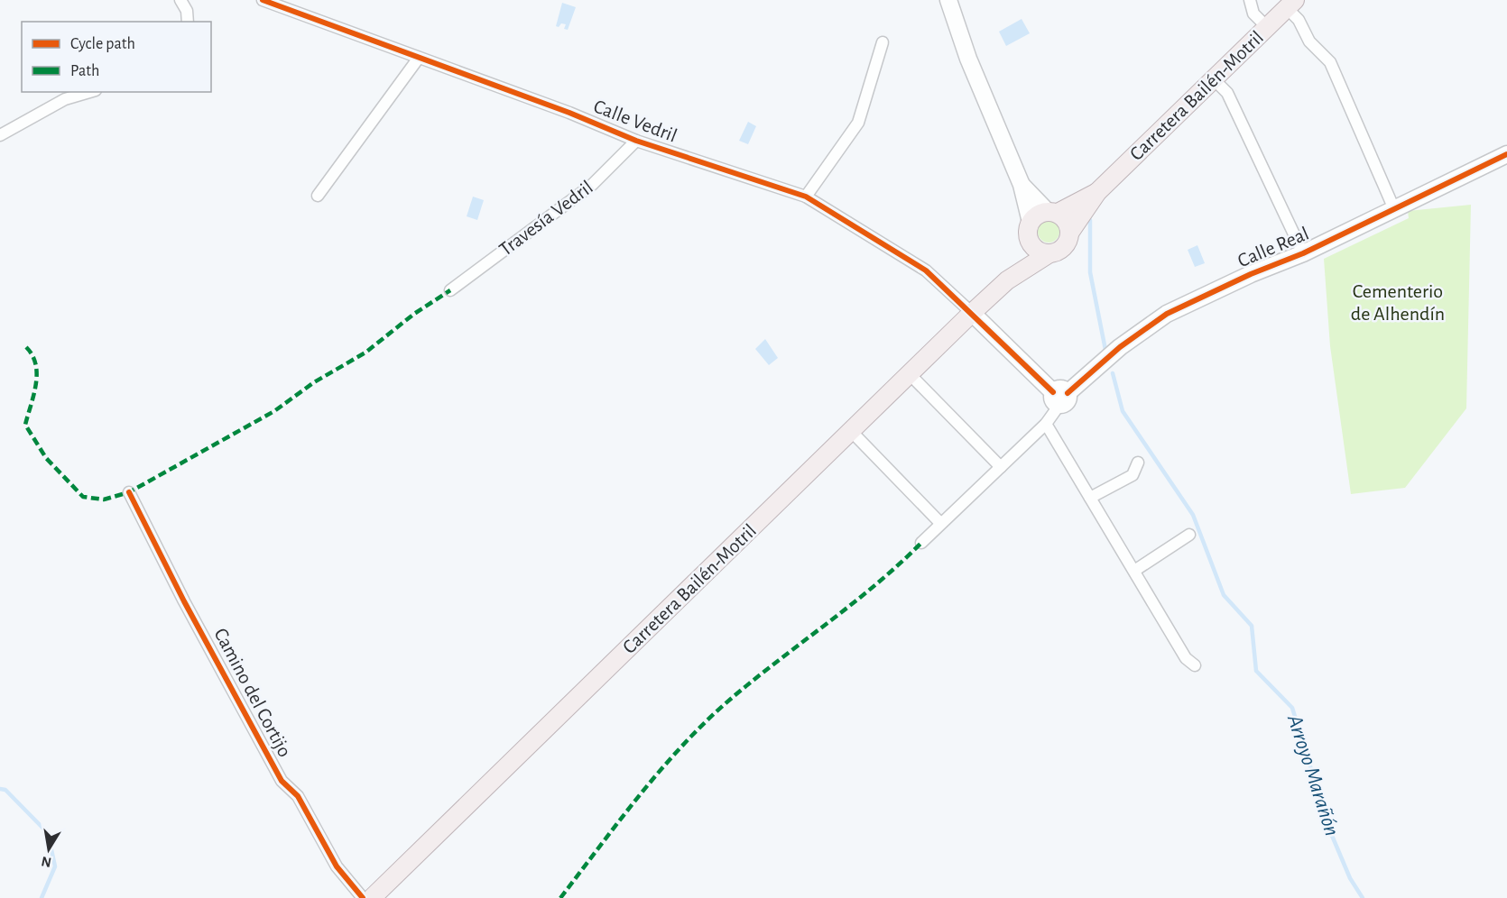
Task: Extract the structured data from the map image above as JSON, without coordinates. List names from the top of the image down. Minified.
{"streets":{"main road":["Carretera Bailén-Motril"],"street":["Calle Vedril","Travesía Vedril","Calle Real","Camino del Cortijo"]},"crossings":[["Carretera Bailén-Motril","Calle Vedril"],["Calle Vedril","Travesía Vedril"]],"water":["Arroyo Marañón"],"parks":["Cementerio de Alhendín"],"legend":["Cycle path","Path"],"north":"bottom"}
